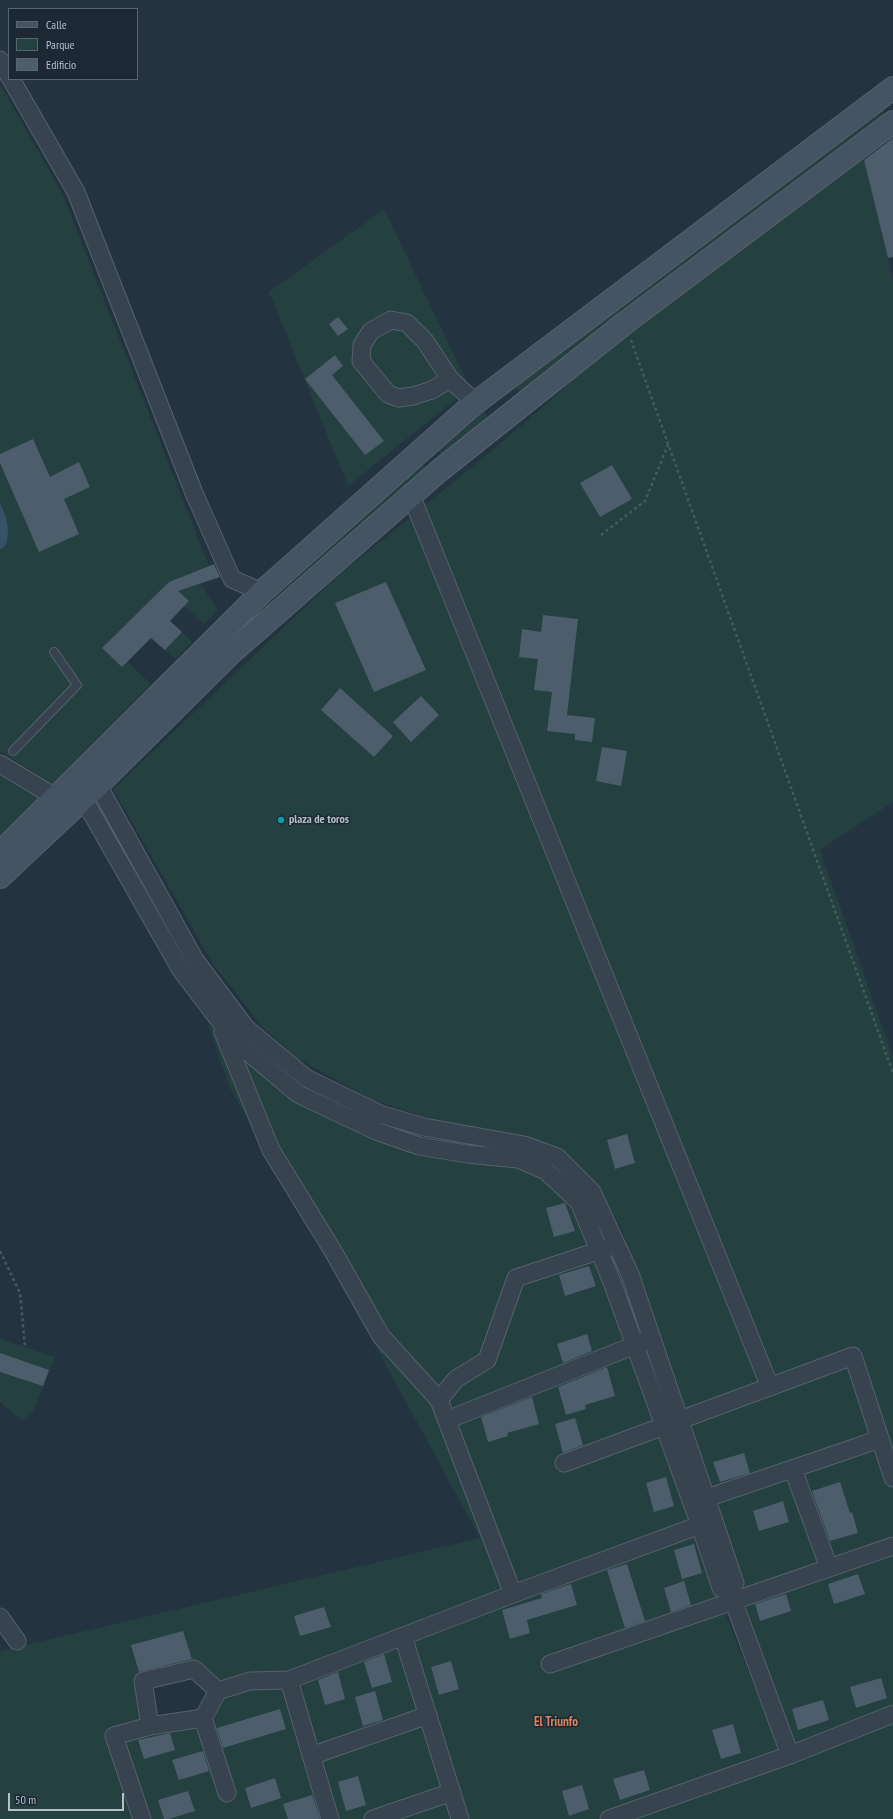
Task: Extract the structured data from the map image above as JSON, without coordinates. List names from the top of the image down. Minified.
{"districts":["El Triunfo"],"places":["plaza de toros"],"legend":["Calle","Parque","Edificio"],"scale_bar":"50 m"}
